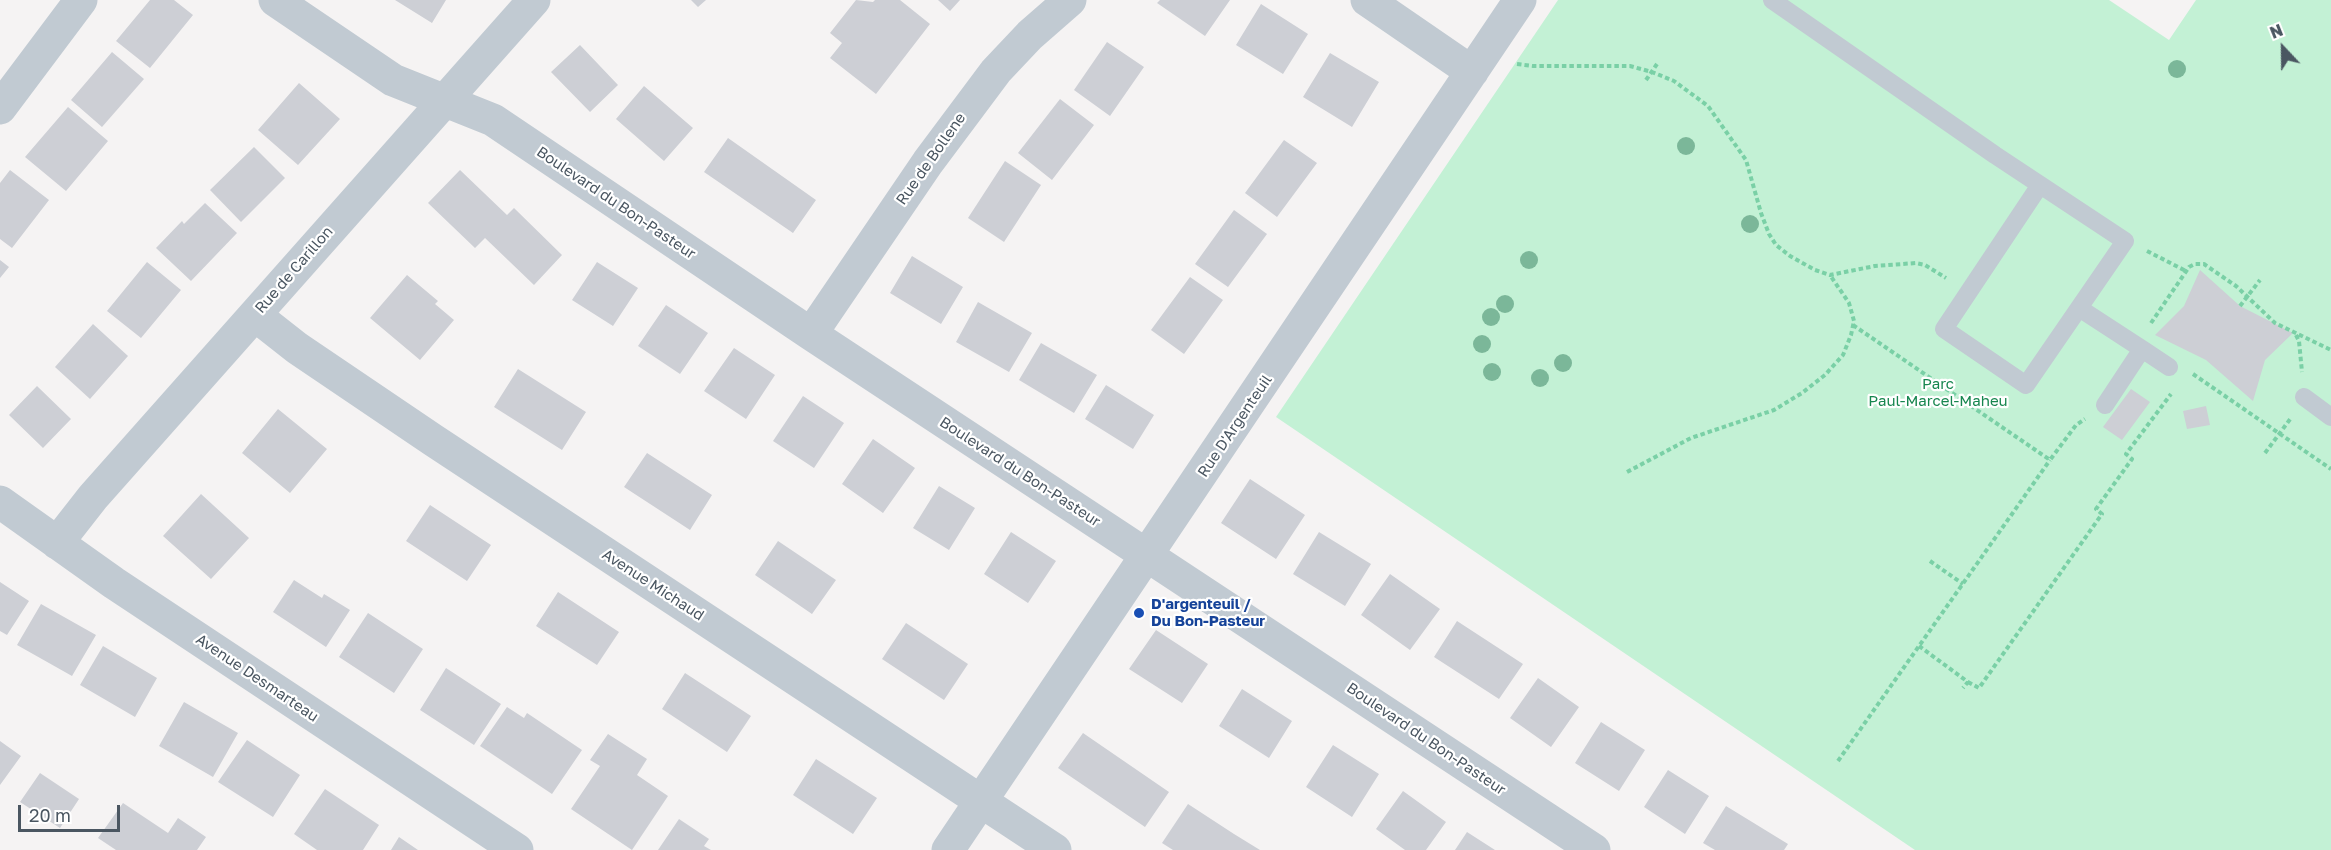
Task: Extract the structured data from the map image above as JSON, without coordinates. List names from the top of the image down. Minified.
{"streets":{"street":["Rue de Bollene","Boulevard du Bon-Pasteur","Rue de Carillon","Rue D'Argenteuil","Avenue Michaud","Avenue Desmarteau"]},"crossings":[["Rue de Bollene","Boulevard du Bon-Pasteur"],["Boulevard du Bon-Pasteur","Rue de Carillon"],["Boulevard du Bon-Pasteur","Rue D'Argenteuil"],["Rue de Carillon","Avenue Michaud"],["Rue de Carillon","Avenue Desmarteau"],["Rue D'Argenteuil","Avenue Michaud"]],"parks":["Parc Paul-Marcel-Maheu"],"places":["D'argenteuil / Du Bon-Pasteur"],"scale_bar":"20 m","north":"top"}
